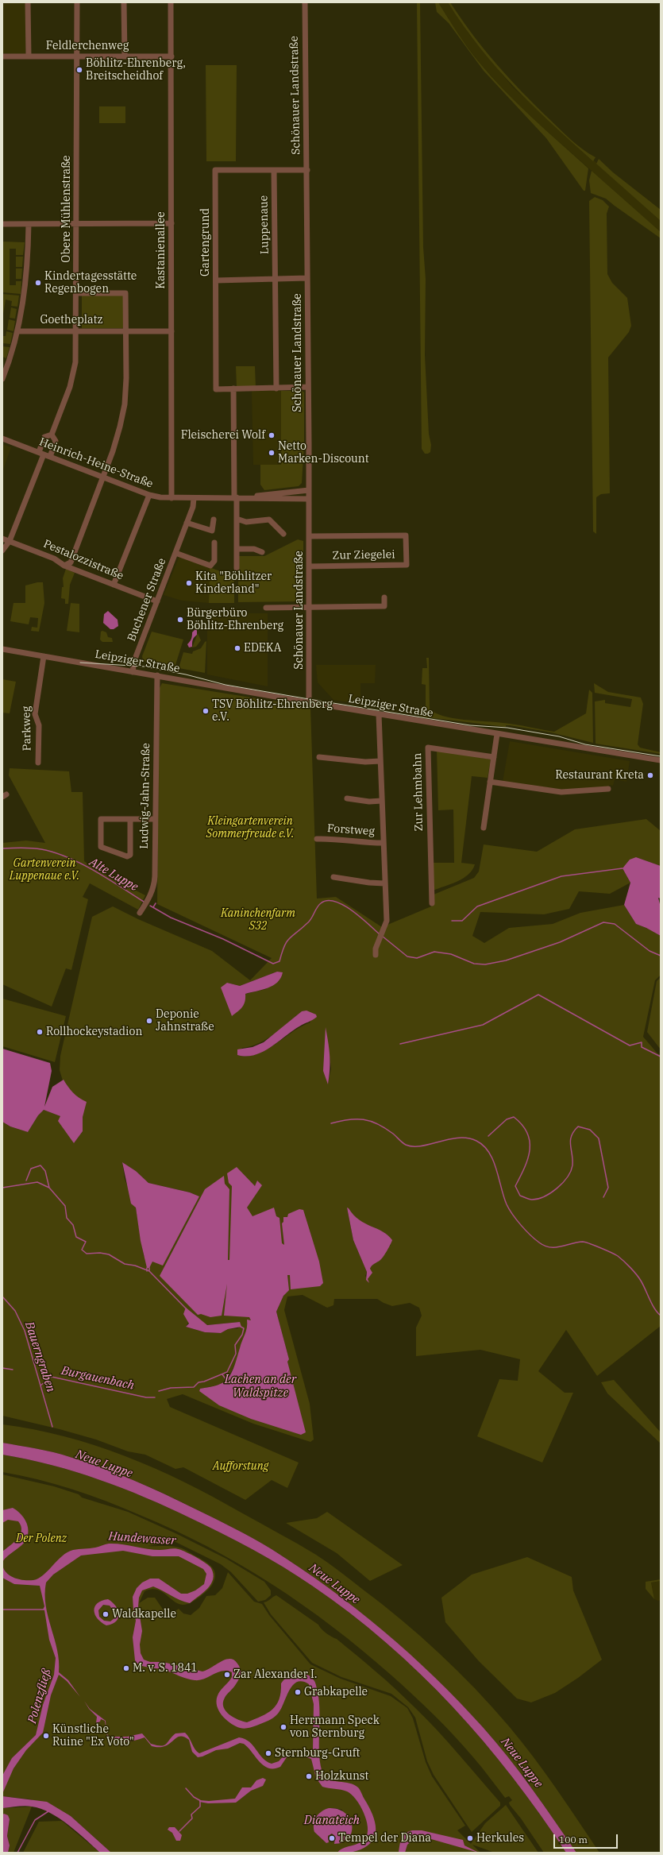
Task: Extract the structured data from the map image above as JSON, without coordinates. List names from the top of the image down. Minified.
{"streets":{"street":["Feldlerchenweg","Schönauer Landstraße","Obere Mühlenstraße","Luppenaue","Gartengrund","Kastanienallee","Goetheplatz","Heinrich-Heine-Straße","Zur Ziegelei","Pestalozzistraße","Buchener Straße","Leipziger Straße","Parkweg","Zur Lehmbahn","Ludwig-Jahn-Straße","Forstweg"]},"crossings":[["Feldlerchenweg","Obere Mühlenstraße"],["Feldlerchenweg","Kastanienallee"],["Schönauer Landstraße","Gartengrund"],["Schönauer Landstraße","Heinrich-Heine-Straße"],["Schönauer Landstraße","Zur Ziegelei"],["Schönauer Landstraße","Leipziger Straße"],["Obere Mühlenstraße","Goetheplatz"],["Obere Mühlenstraße","Heinrich-Heine-Straße"],["Luppenaue","Gartengrund"],["Kastanienallee","Goetheplatz"],["Kastanienallee","Heinrich-Heine-Straße"],["Heinrich-Heine-Straße","Buchener Straße"],["Pestalozzistraße","Buchener Straße"],["Buchener Straße","Leipziger Straße"],["Leipziger Straße","Parkweg"],["Leipziger Straße","Ludwig-Jahn-Straße"],["Leipziger Straße","Forstweg"]],"water":["Alte Luppe","Bauerngraben","Burgauenbach","Lachen an der Waldspitze","Neue Luppe","Hundewasser","Polenzfließ","Dianateich"],"parks":["Kleingartenverein Sommerfreude e.V.","Gartenverein Luppenaue e.V.","Kaninchenfarm S32","Aufforstung","Der Polenz"],"places":["Böhlitz-Ehrenberg, Breitscheidhof","Kindertagesstätte Regenbogen","Fleischerei Wolf","Netto Marken-Discount","Kita \"Böhlitzer Kinderland\"","Bürgerbüro Böhlitz-Ehrenberg","EDEKA","TSV Böhlitz-Ehrenberg e.V.","Restaurant Kreta","Deponie Jahnstraße","Rollhockeystadion","Waldkapelle","M. v. S. 1841","Zar Alexander I.","Grabkapelle","Herrmann Speck von Sternburg","Künstliche Ruine \"Ex Voto\"","Sternburg-Gruft","Holzkunst","Tempel der Diana","Herkules"],"scale_bar":"100 m"}
